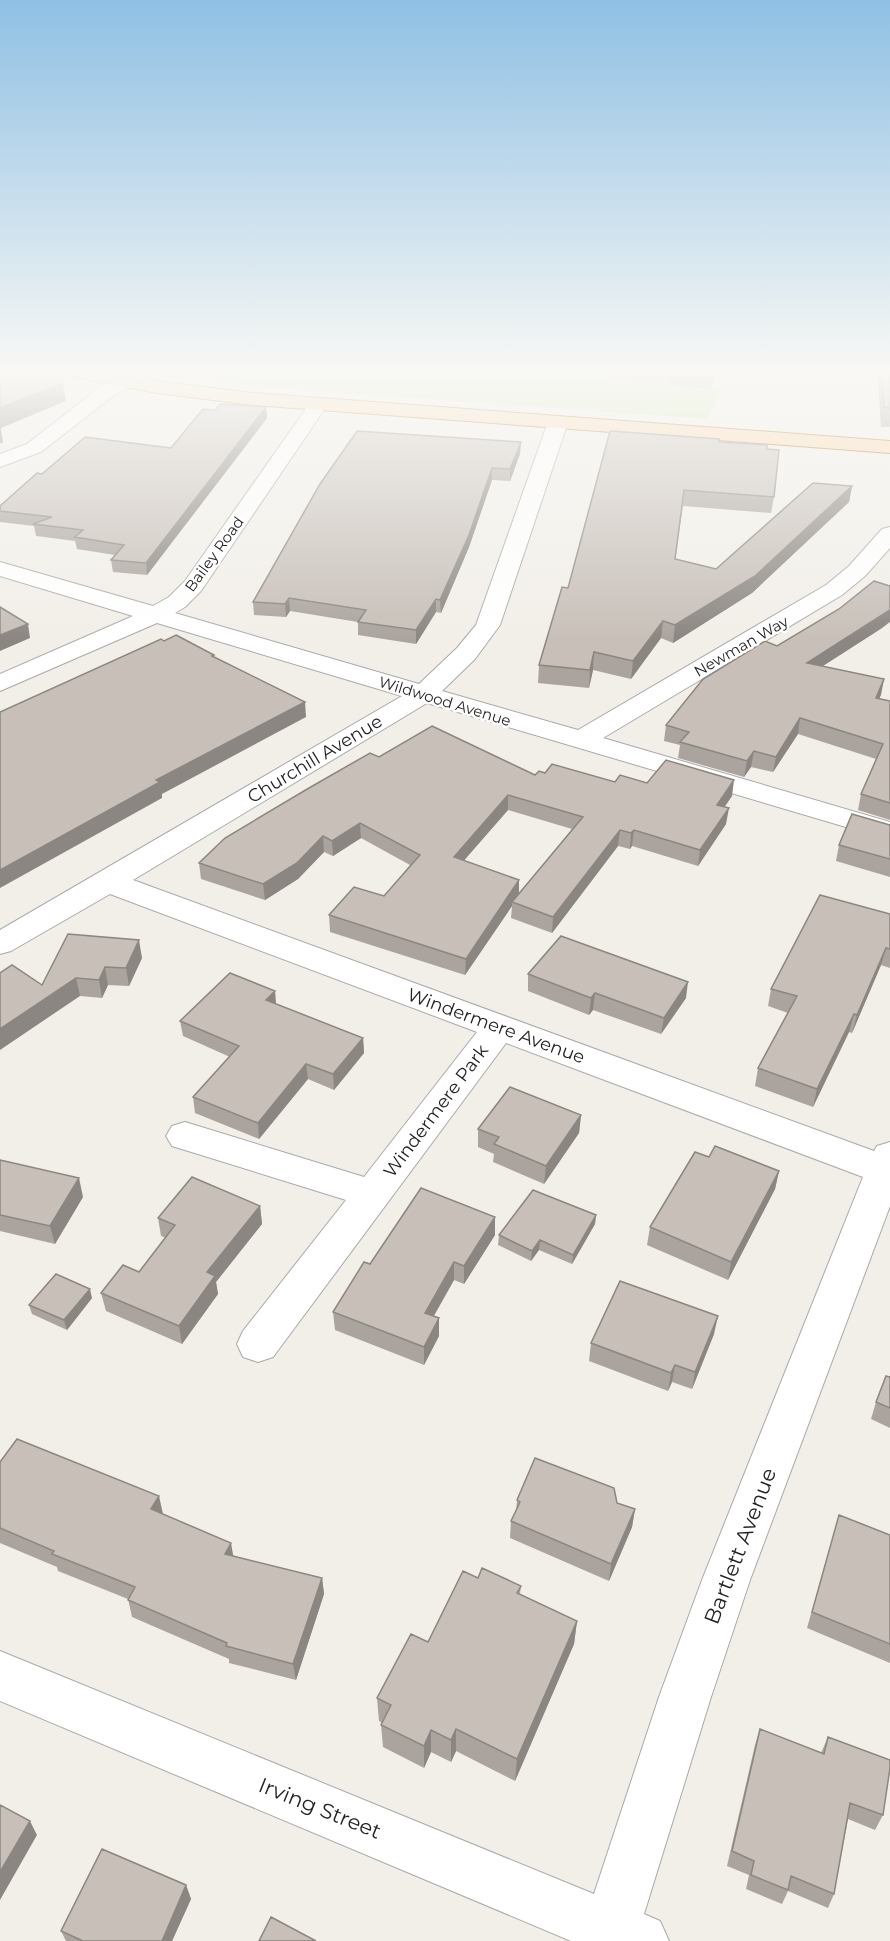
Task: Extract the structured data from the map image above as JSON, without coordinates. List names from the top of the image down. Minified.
{"streets":{"street":["Bailey Road","Newman Way","Wildwood Avenue","Churchill Avenue","Windermere Avenue","Windermere Park","Bartlett Avenue","Irving Street"]},"crossings":[["Bailey Road","Wildwood Avenue"],["Newman Way","Wildwood Avenue"],["Wildwood Avenue","Churchill Avenue"],["Churchill Avenue","Windermere Avenue"],["Windermere Avenue","Windermere Park"],["Windermere Avenue","Bartlett Avenue"],["Bartlett Avenue","Irving Street"]]}
